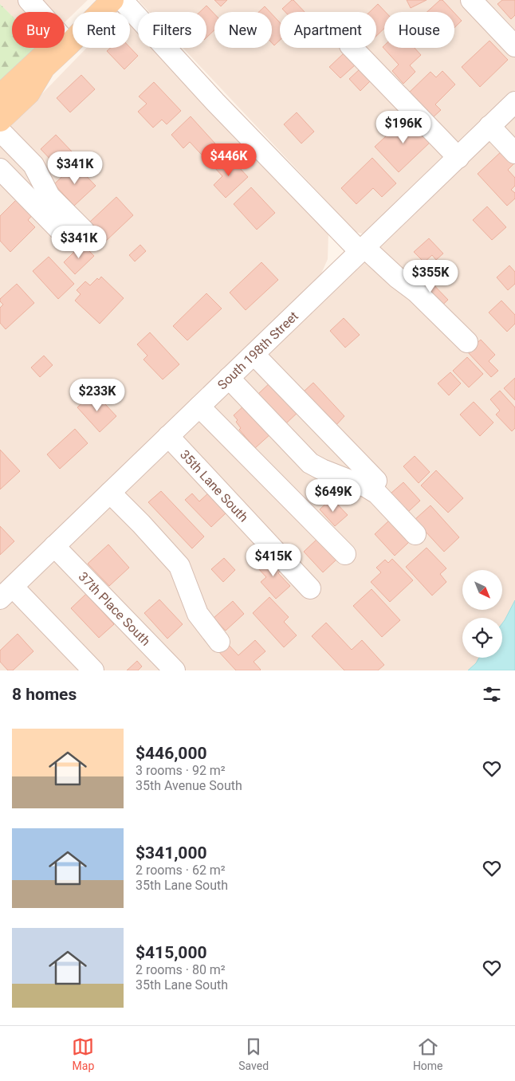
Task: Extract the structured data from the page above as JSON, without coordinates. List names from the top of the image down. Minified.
{"streets":{"street":["South 198th Street","35th Lane South","37th Place South"]},"crossings":[["South 198th Street","35th Lane South"],["South 198th Street","37th Place South"]],"north":"bottom right","page":{"chip":["Buy","Rent","Filters","New","Apartment","House"],"price":["$196K","$446K","$341K","$341K","$355K","$233K","$649K","$415K"],"heading":"8 homes","list":[{"name":"$446,000","note":"3 rooms · 92 m² · 35th Avenue South"},{"name":"$341,000","note":"2 rooms · 62 m² · 35th Lane South"},{"name":"$415,000","note":"2 rooms · 80 m² · 35th Lane South"}],"tabs":["Map","Saved","Home"]}}
